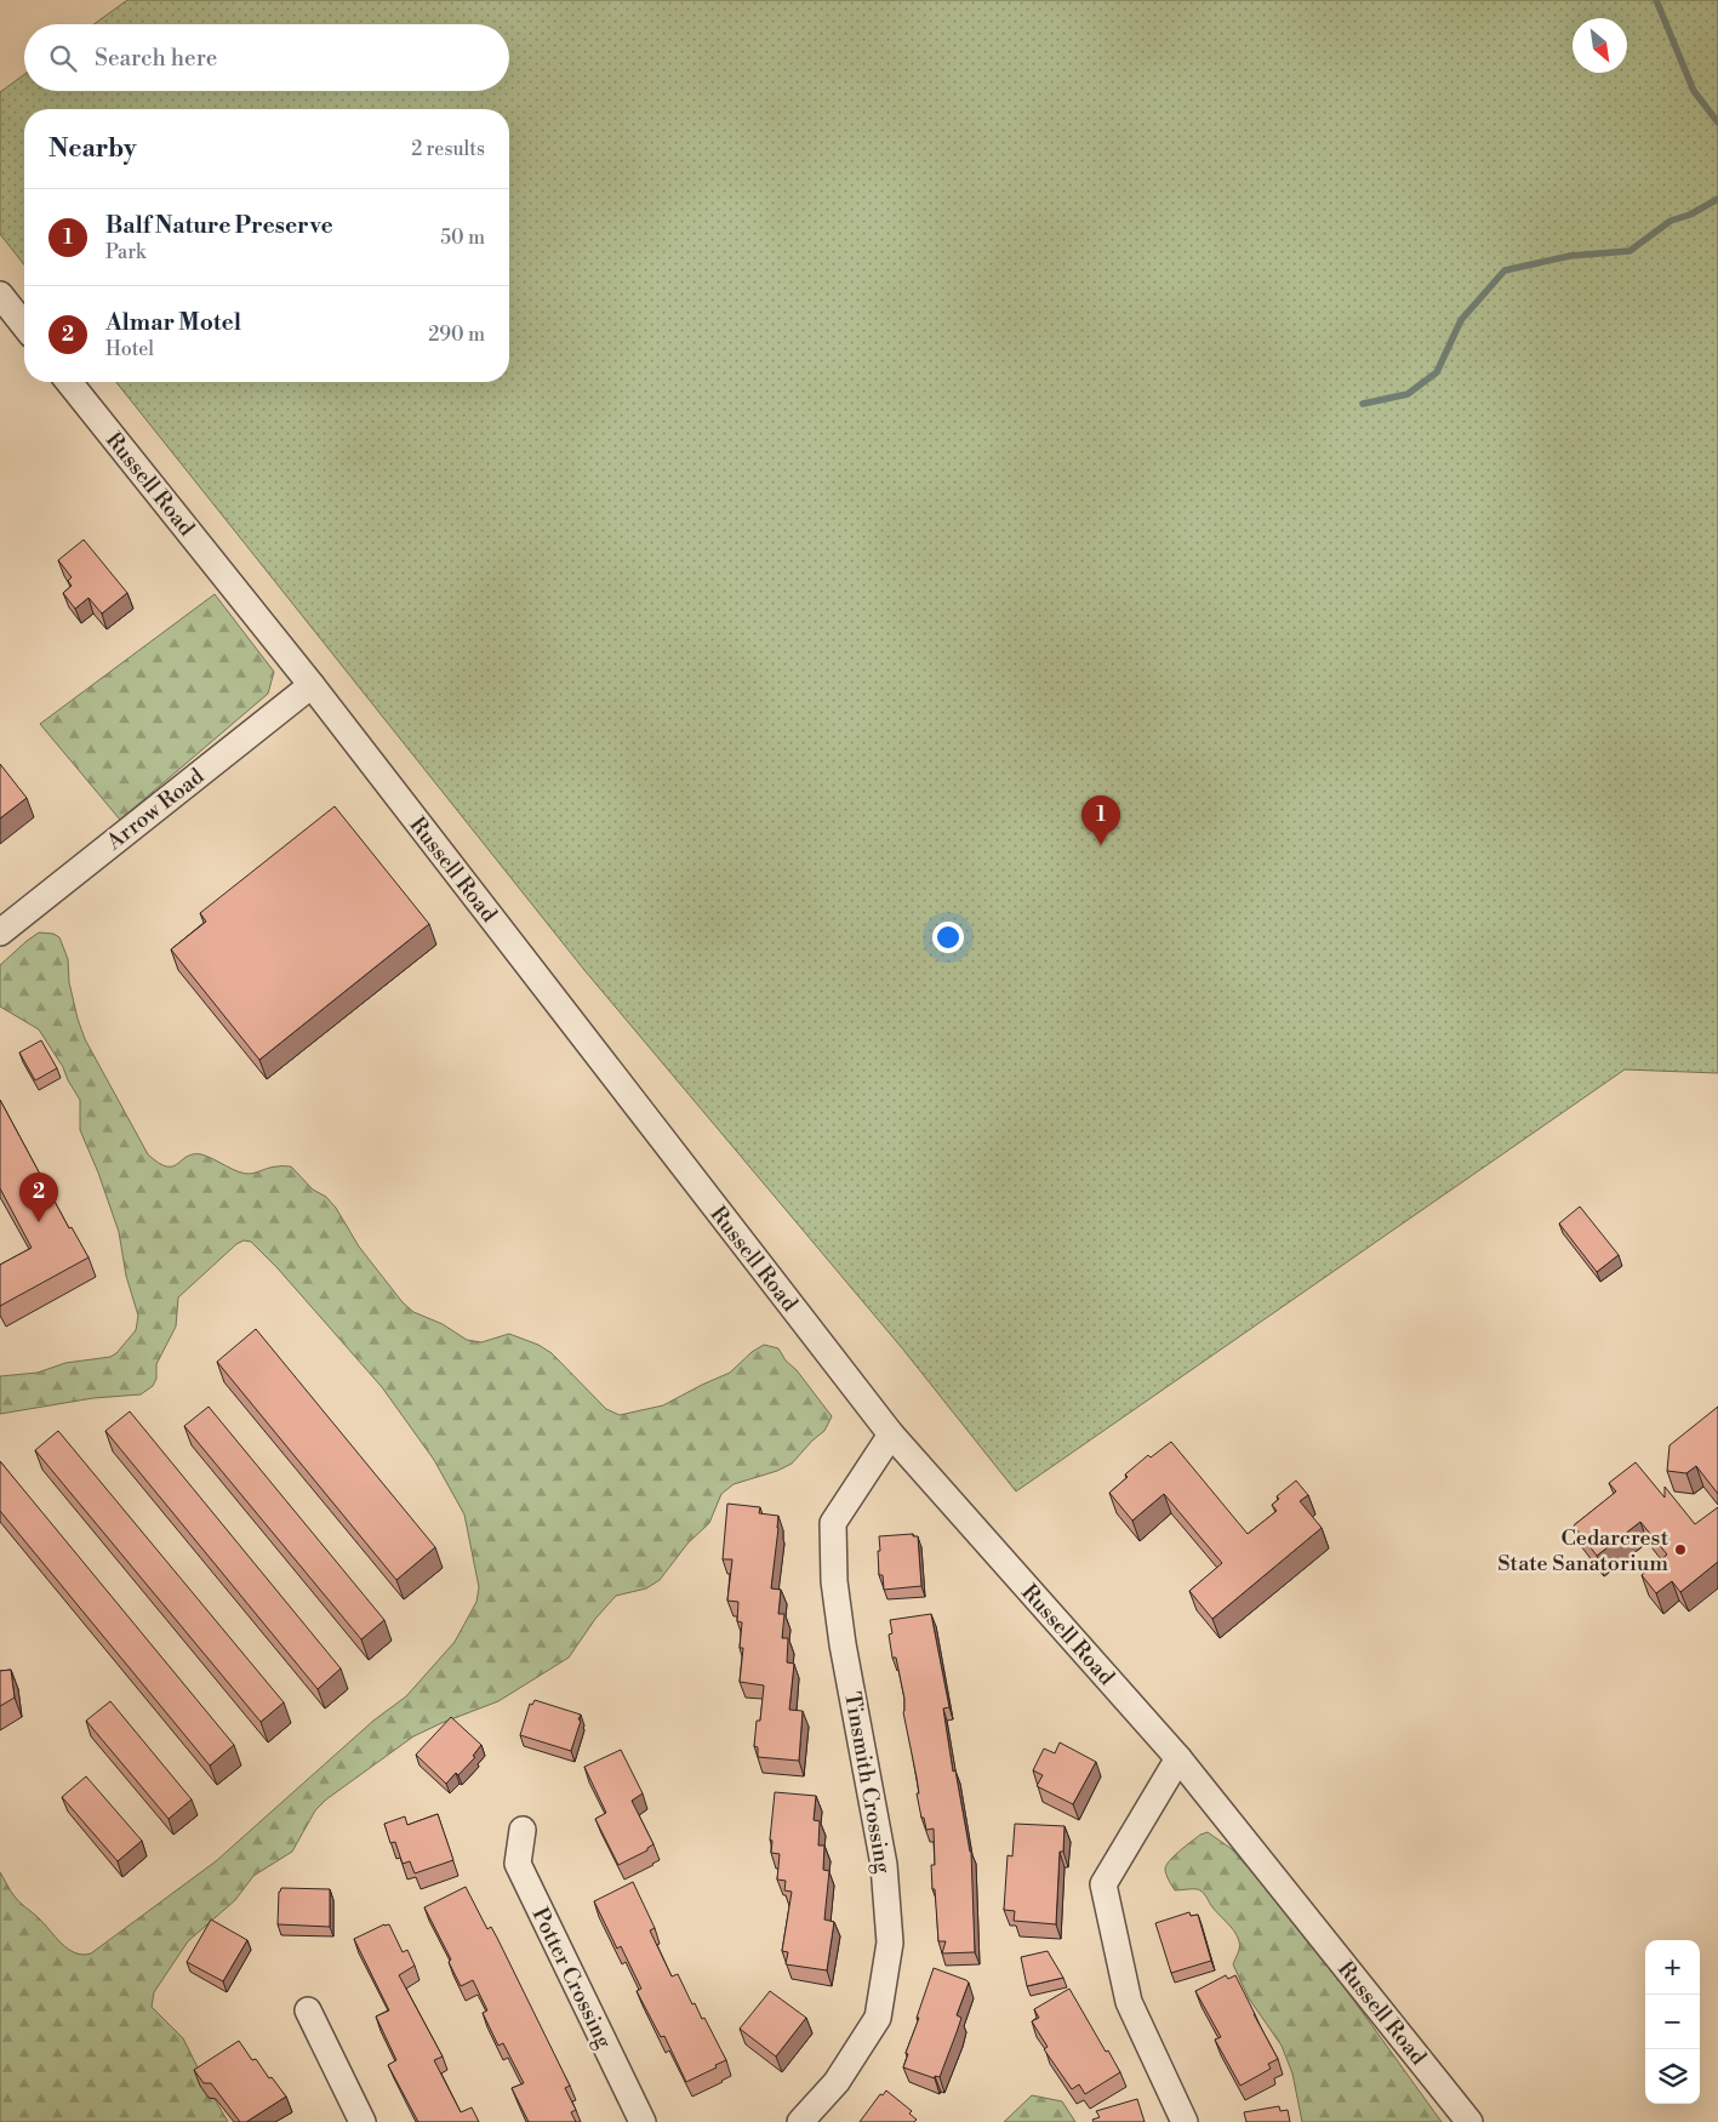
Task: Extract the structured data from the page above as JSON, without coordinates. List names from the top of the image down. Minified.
{"streets":{"street":["Russell Road","Arrow Road","Tinsmith Crossing","Potter Crossing"]},"crossings":[["Russell Road","Arrow Road"],["Russell Road","Tinsmith Crossing"]],"places":["Cedarcrest State Sanatorium"],"north":"bottom right","page":{"search":"Search here","heading":["Nearby","2 results"],"list":[{"mark":"1","name":"Balf Nature Preserve","note":"Park","value":"50 m"},{"mark":"2","name":"Almar Motel","note":"Hotel","value":"290 m"}],"pins":["1","2"],"map_buttons":["+","−"]}}
